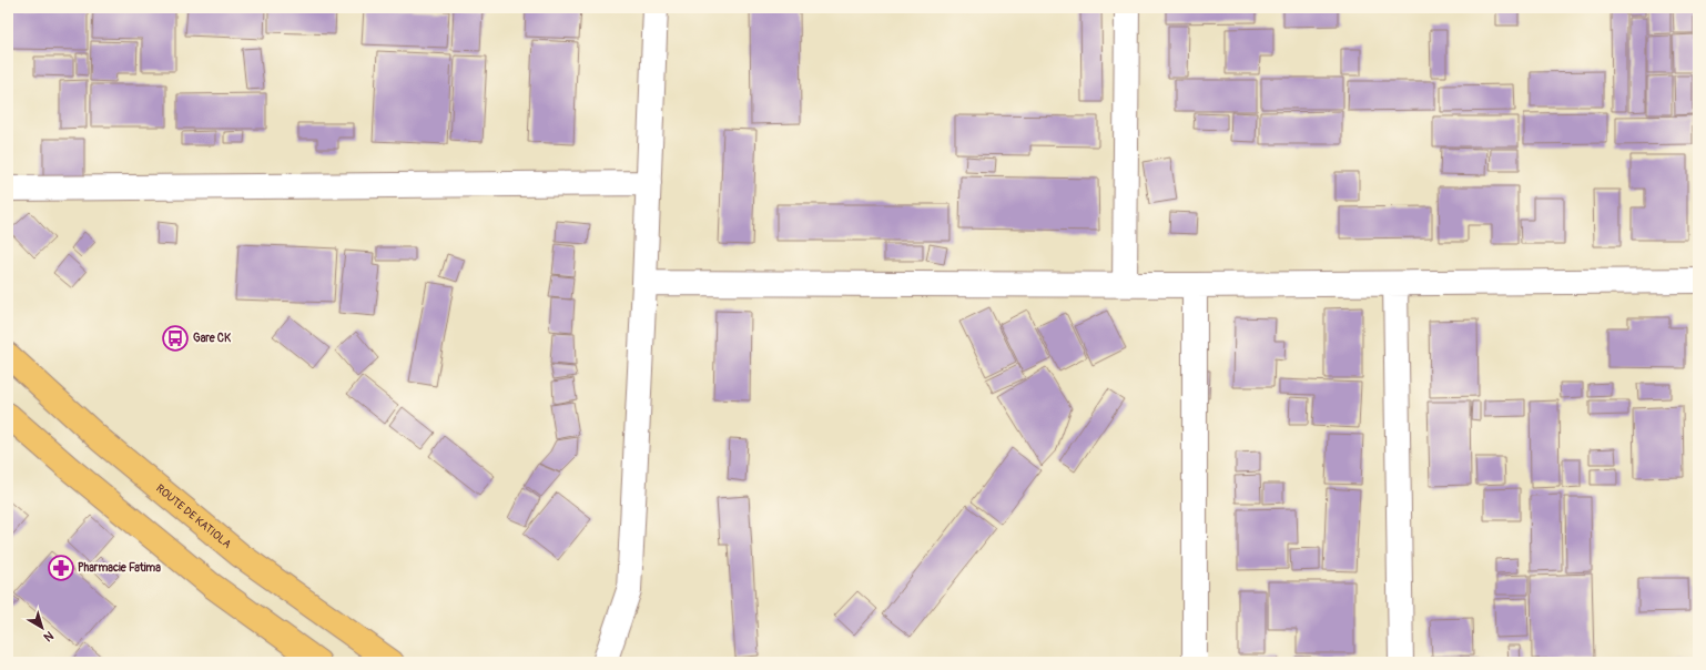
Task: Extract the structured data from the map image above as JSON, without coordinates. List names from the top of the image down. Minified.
{"streets":{"highway":["ROUTE DE KATIOLA"]},"places":{"bus stop":["Gare CK"],"pharmacy":["Pharmacie Fatima"]},"north":"bottom right"}
